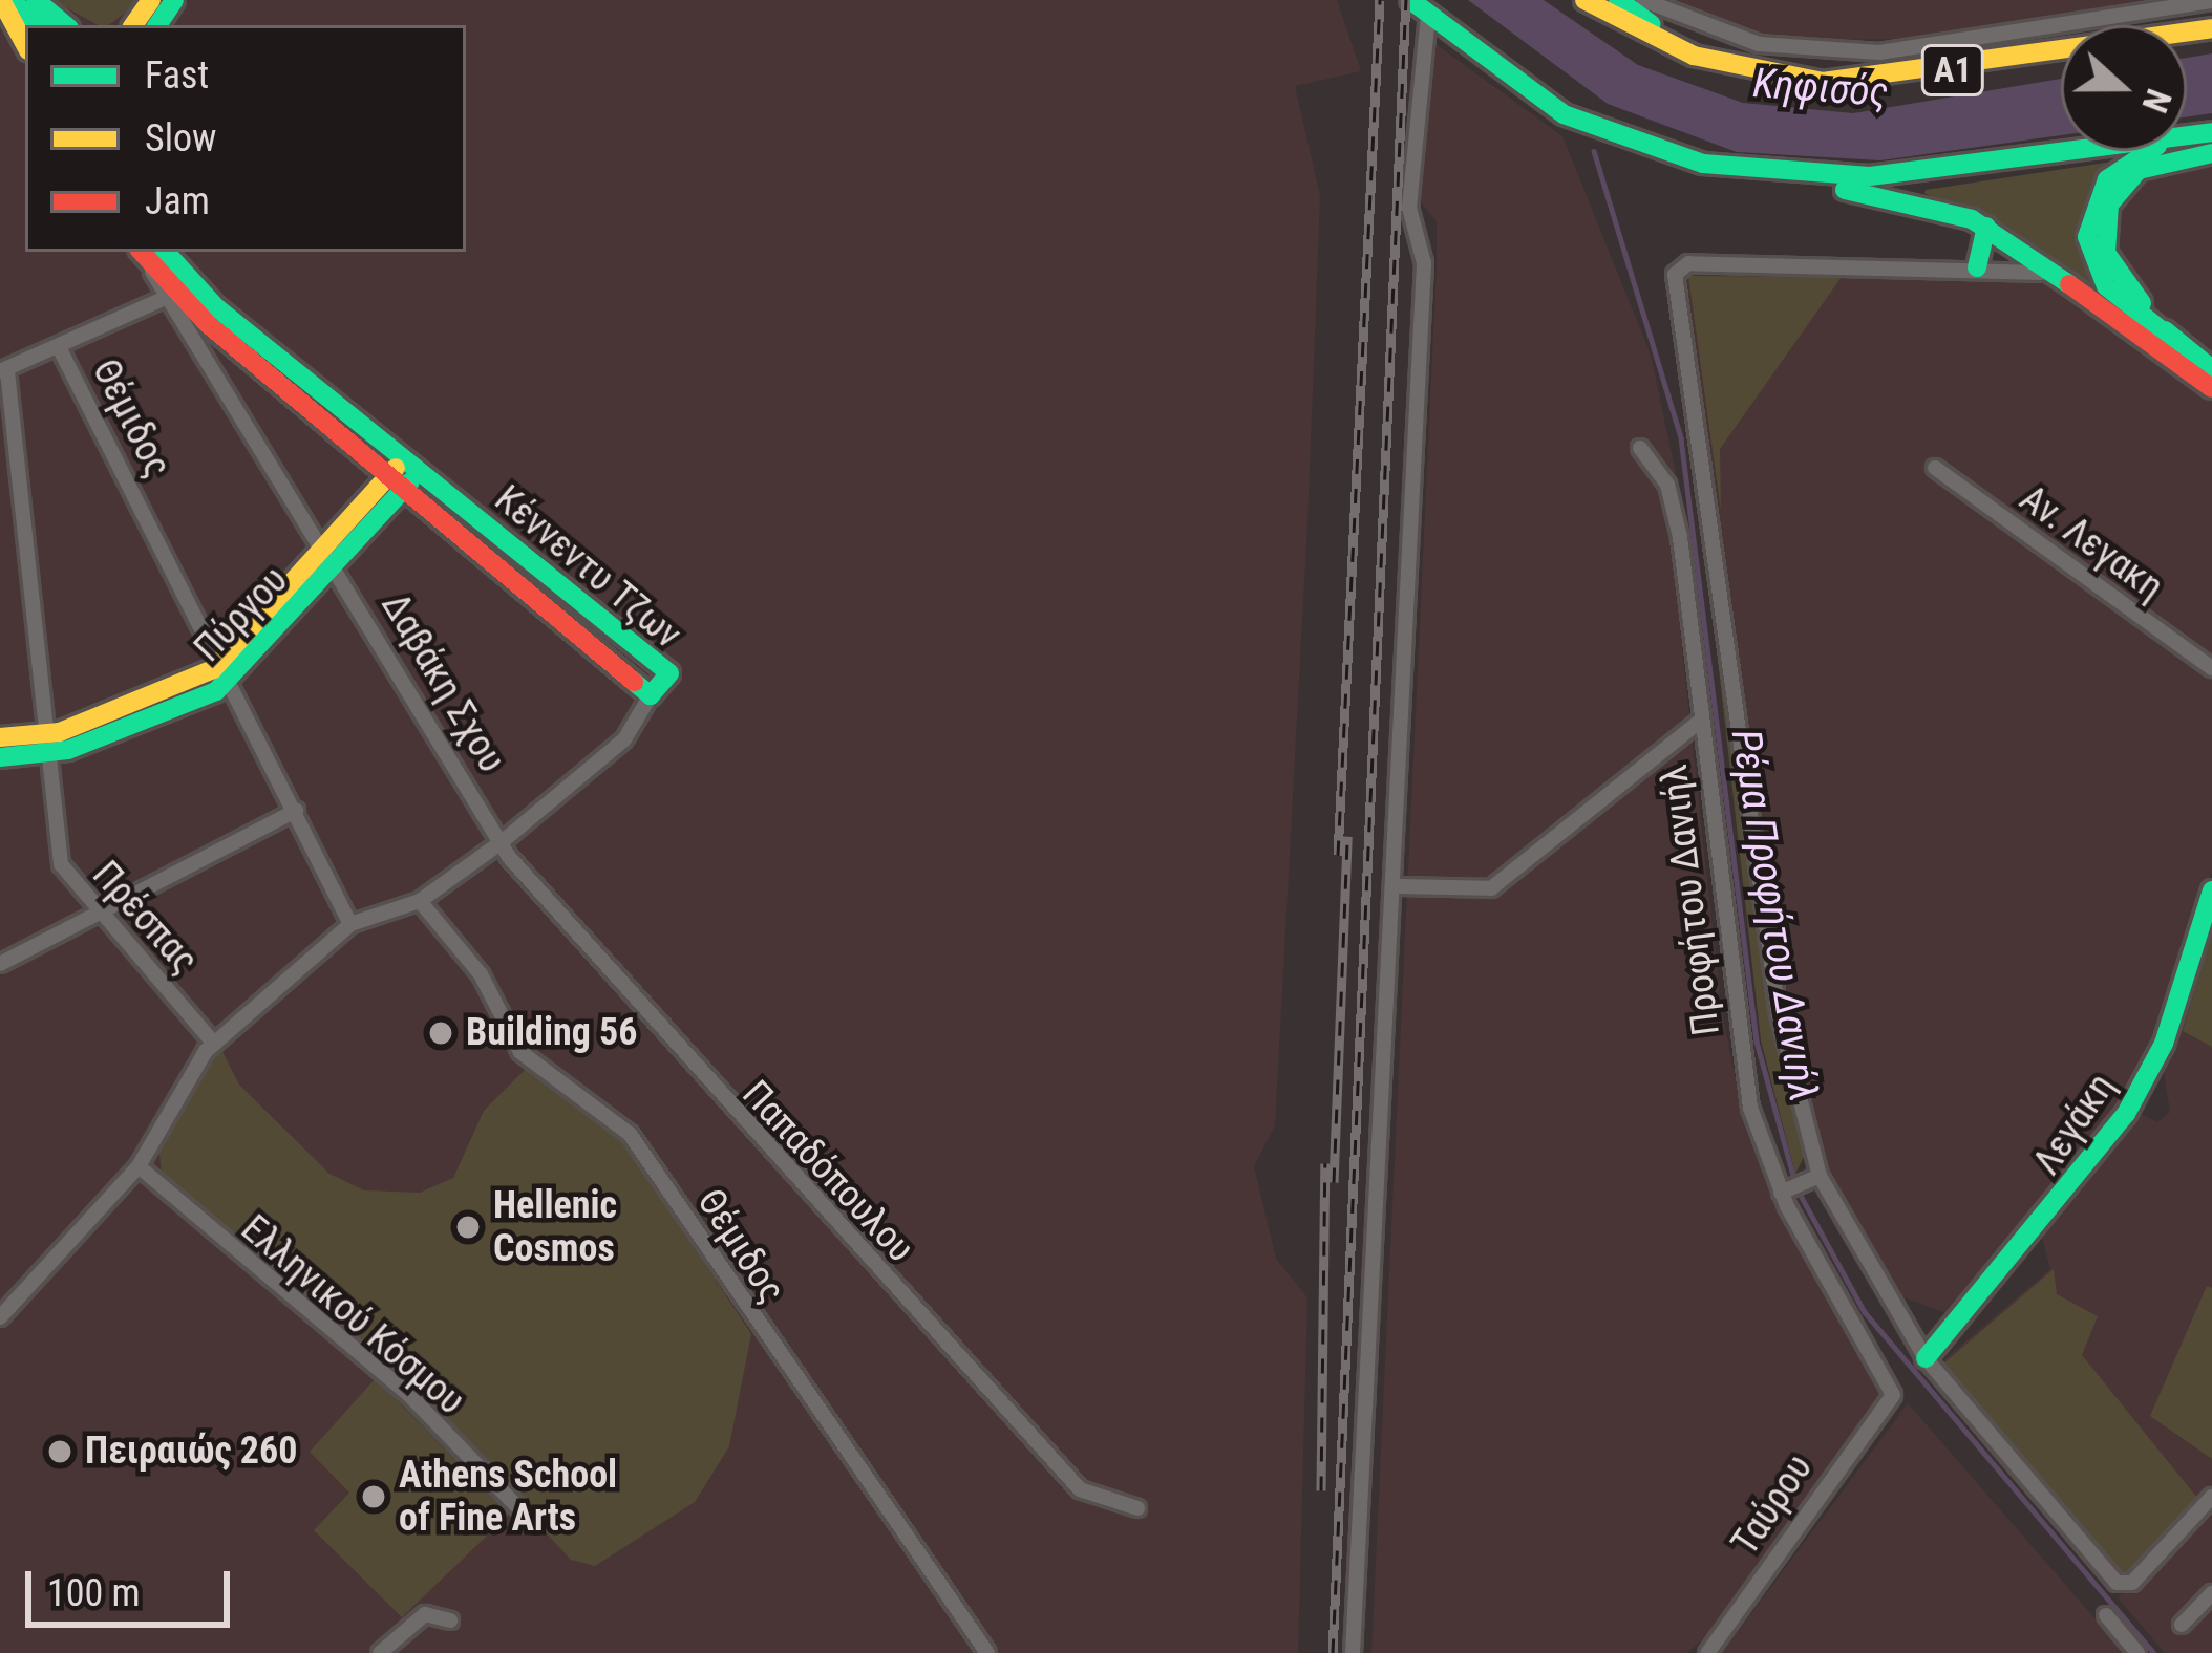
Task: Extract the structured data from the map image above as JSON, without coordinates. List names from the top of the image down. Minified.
{"streets":{"main road":["Α1","Κέννεντυ Τζων","Πύργου","Λεγάκη"],"street":["Θέμιδος","Αν. Λεγακη","Δαβάκη Σχου","Προφήτου Δανιήλ","Πρέσπας","Παπαδόπουλου","Ελληνικού Κόσμου","Ταύρου"]},"crossings":[["Θέμιδος","Πύργου"],["Κέννεντυ Τζων","Πύργου"],["Κέννεντυ Τζων","Δαβάκη Σχου"],["Πύργου","Δαβάκη Σχου"],["Πύργου","Πρέσπας"],["Δαβάκη Σχου","Παπαδόπουλου"],["Προφήτου Δανιήλ","Ταύρου"]],"water":["Κηφισός","Ρέμα Προφήτου Δανιήλ"],"places":["Building 56","Hellenic Cosmos","Πειραιώς 260","Athens School of Fine Arts"],"legend":["Fast","Slow","Jam"],"scale_bar":"100 m","north":"right"}
